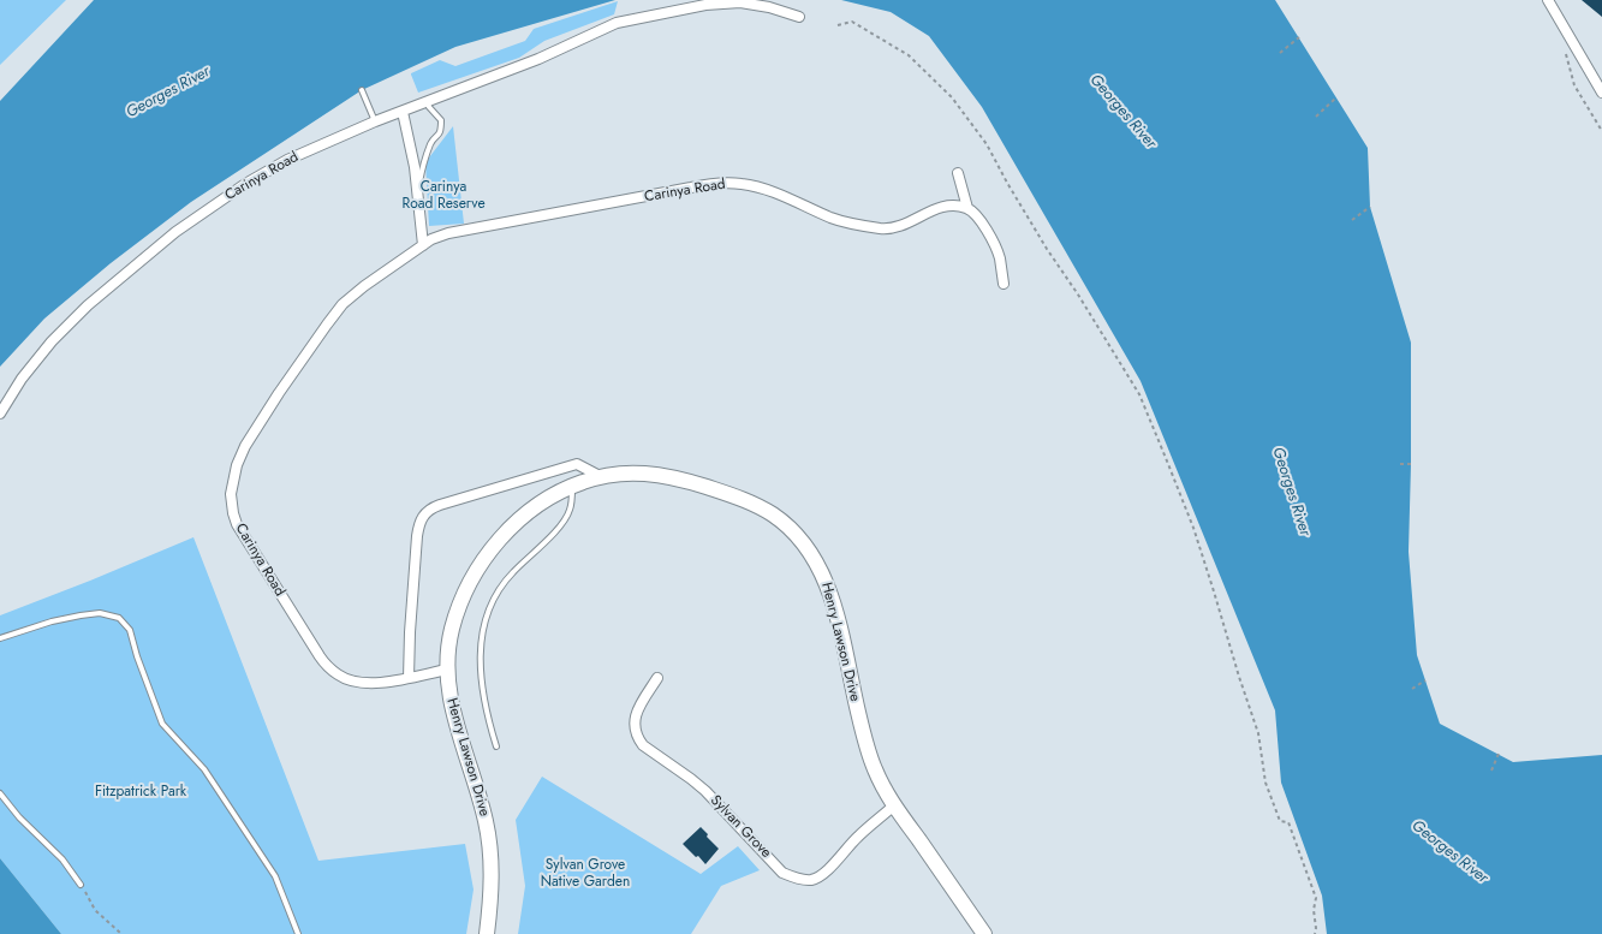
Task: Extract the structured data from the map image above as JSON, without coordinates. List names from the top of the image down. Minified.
{"streets":{"main road":["Henry Lawson Drive"],"street":["Carinya Road","Sylvan Grove"]},"crossings":[["Carinya Road","Henry Lawson Drive"],["Henry Lawson Drive","Sylvan Grove"]],"water":["Georges River"],"parks":["Carinya Road Reserve","Fitzpatrick Park","Sylvan Grove Native Garden"]}
